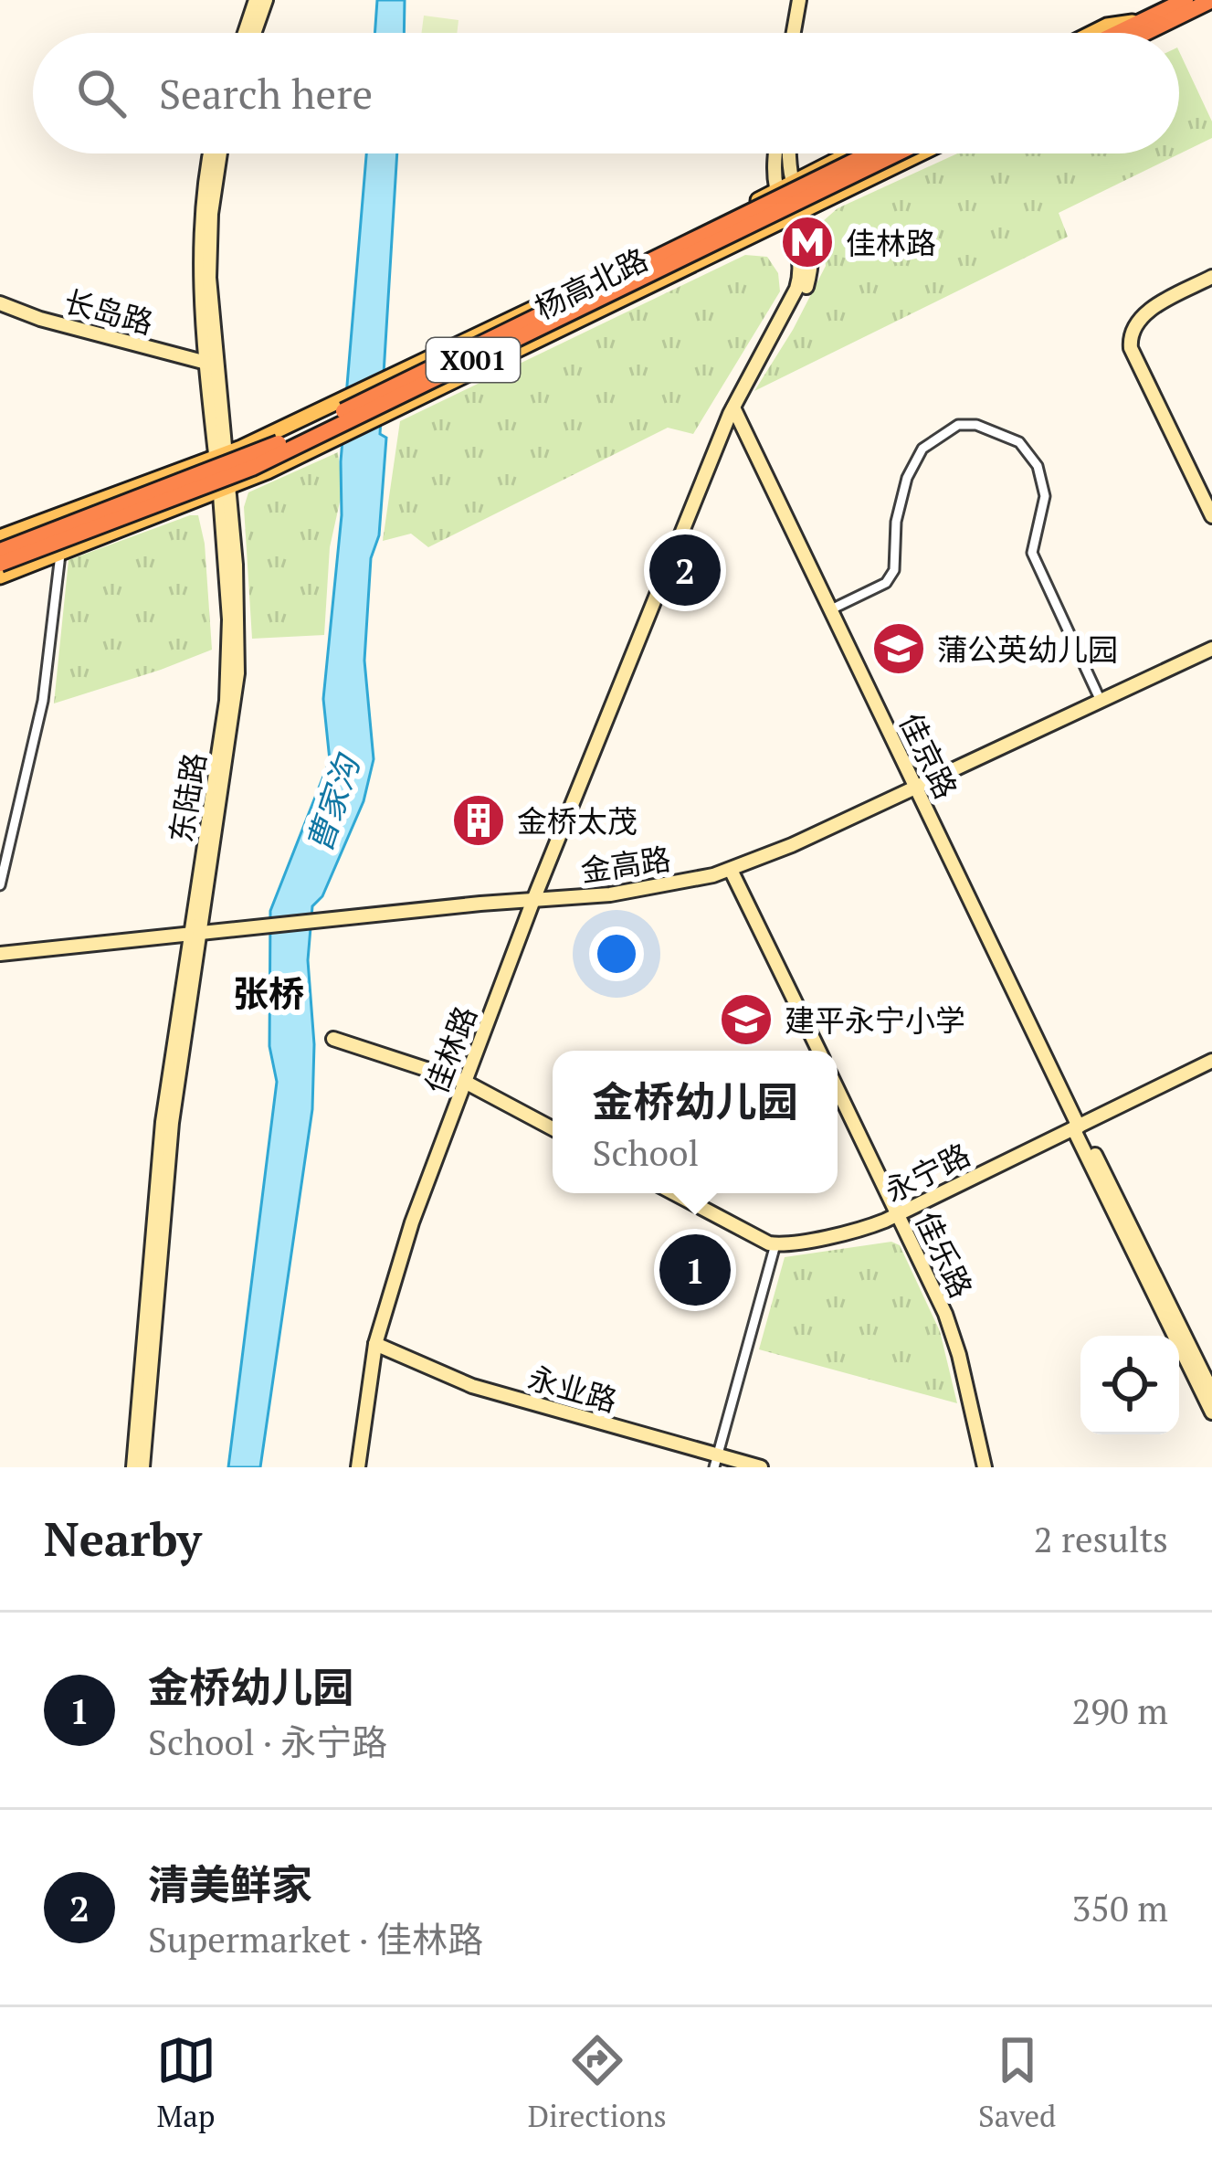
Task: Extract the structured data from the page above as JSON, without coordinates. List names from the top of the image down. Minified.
{"streets":{"highway":["杨高北路","X001"],"street":["长岛路","佳京路","东陆路","金高路","佳林路","永宁路","佳乐路","永业路"]},"crossings":[["杨高北路","东陆路"],["杨高北路","佳林路"],["长岛路","东陆路"],["佳京路","金高路"],["佳京路","佳林路"],["佳京路","永宁路"],["东陆路","金高路"],["金高路","佳林路"],["佳林路","永业路"],["永宁路","佳乐路"]],"districts":["张桥"],"water":["曹家沟"],"places":{"metro station":["佳林路"],"school or university":["蒲公英幼儿园","建平永宁小学"],"building":["金桥太茂"]},"page":{"search":"Search here","pins":["2","1"],"popup":["金桥幼儿园","School"],"heading":["Nearby","2 results"],"list":[{"mark":"1","name":"金桥幼儿园","note":"School · 永宁路","value":"290 m"},{"mark":"2","name":"清美鲜家","note":"Supermarket · 佳林路","value":"350 m"}],"nav":["Map","Directions","Saved"]}}
